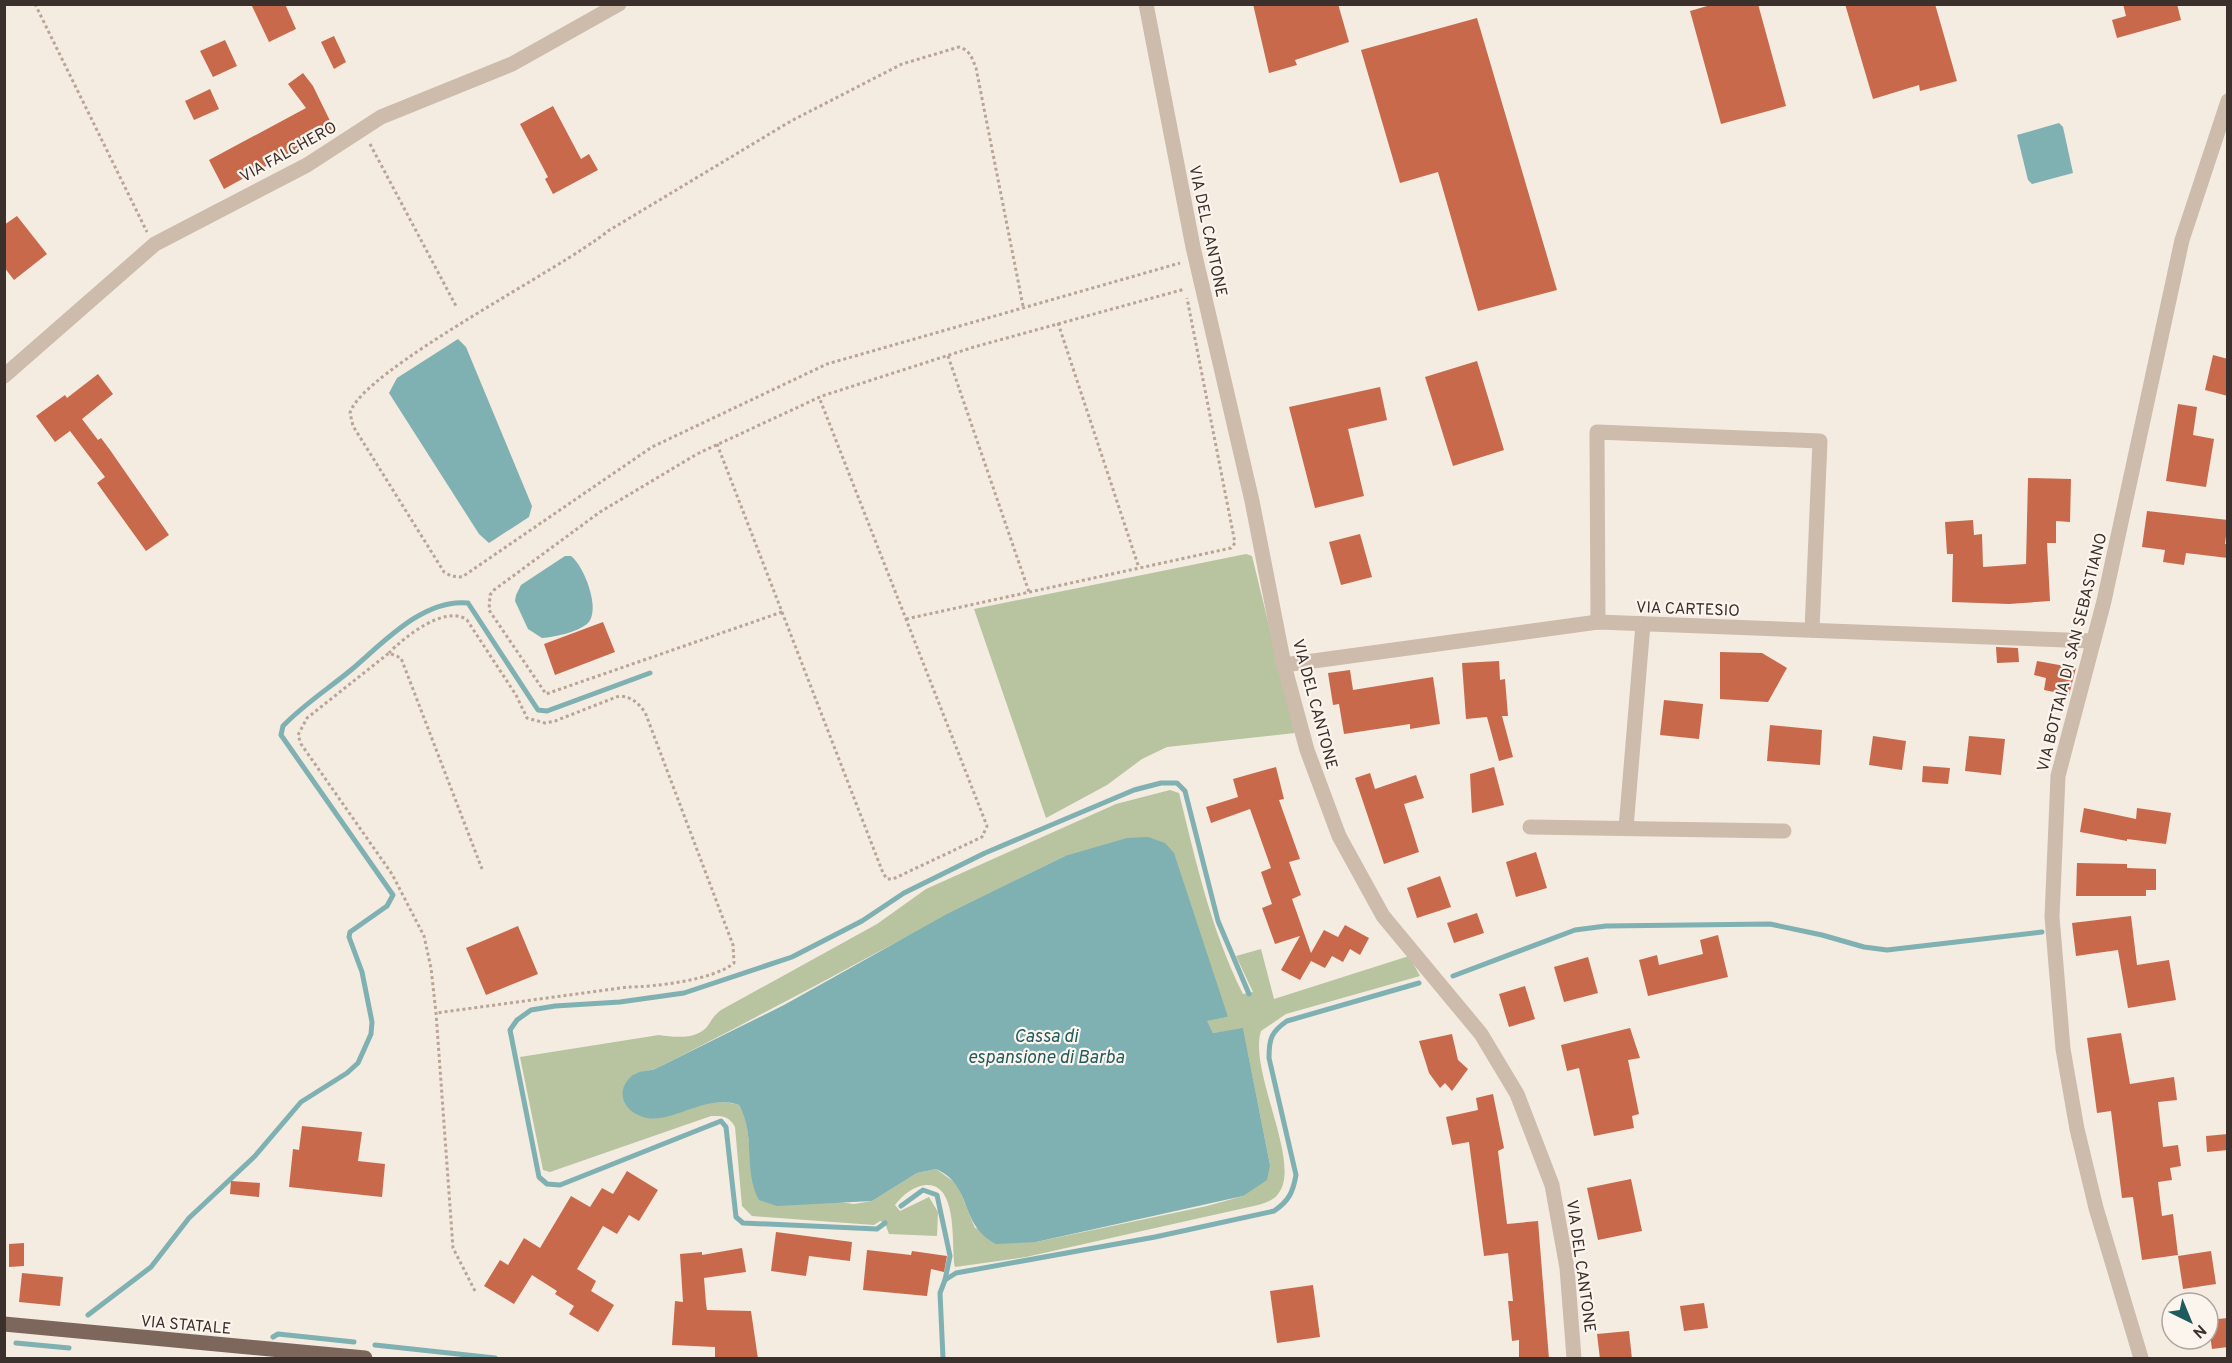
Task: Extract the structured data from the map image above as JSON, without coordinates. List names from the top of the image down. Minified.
{"streets":{"main road":["VIA STATALE"],"street":["VIA FALCHERO","VIA DEL CANTONE","VIA CARTESIO","VIA BOTTAIA DI SAN SEBASTIANO"]},"crossings":[["VIA DEL CANTONE","VIA CARTESIO"],["VIA CARTESIO","VIA BOTTAIA DI SAN SEBASTIANO"]],"water":["Cassa di espansione di Barba"],"north":"bottom right"}
